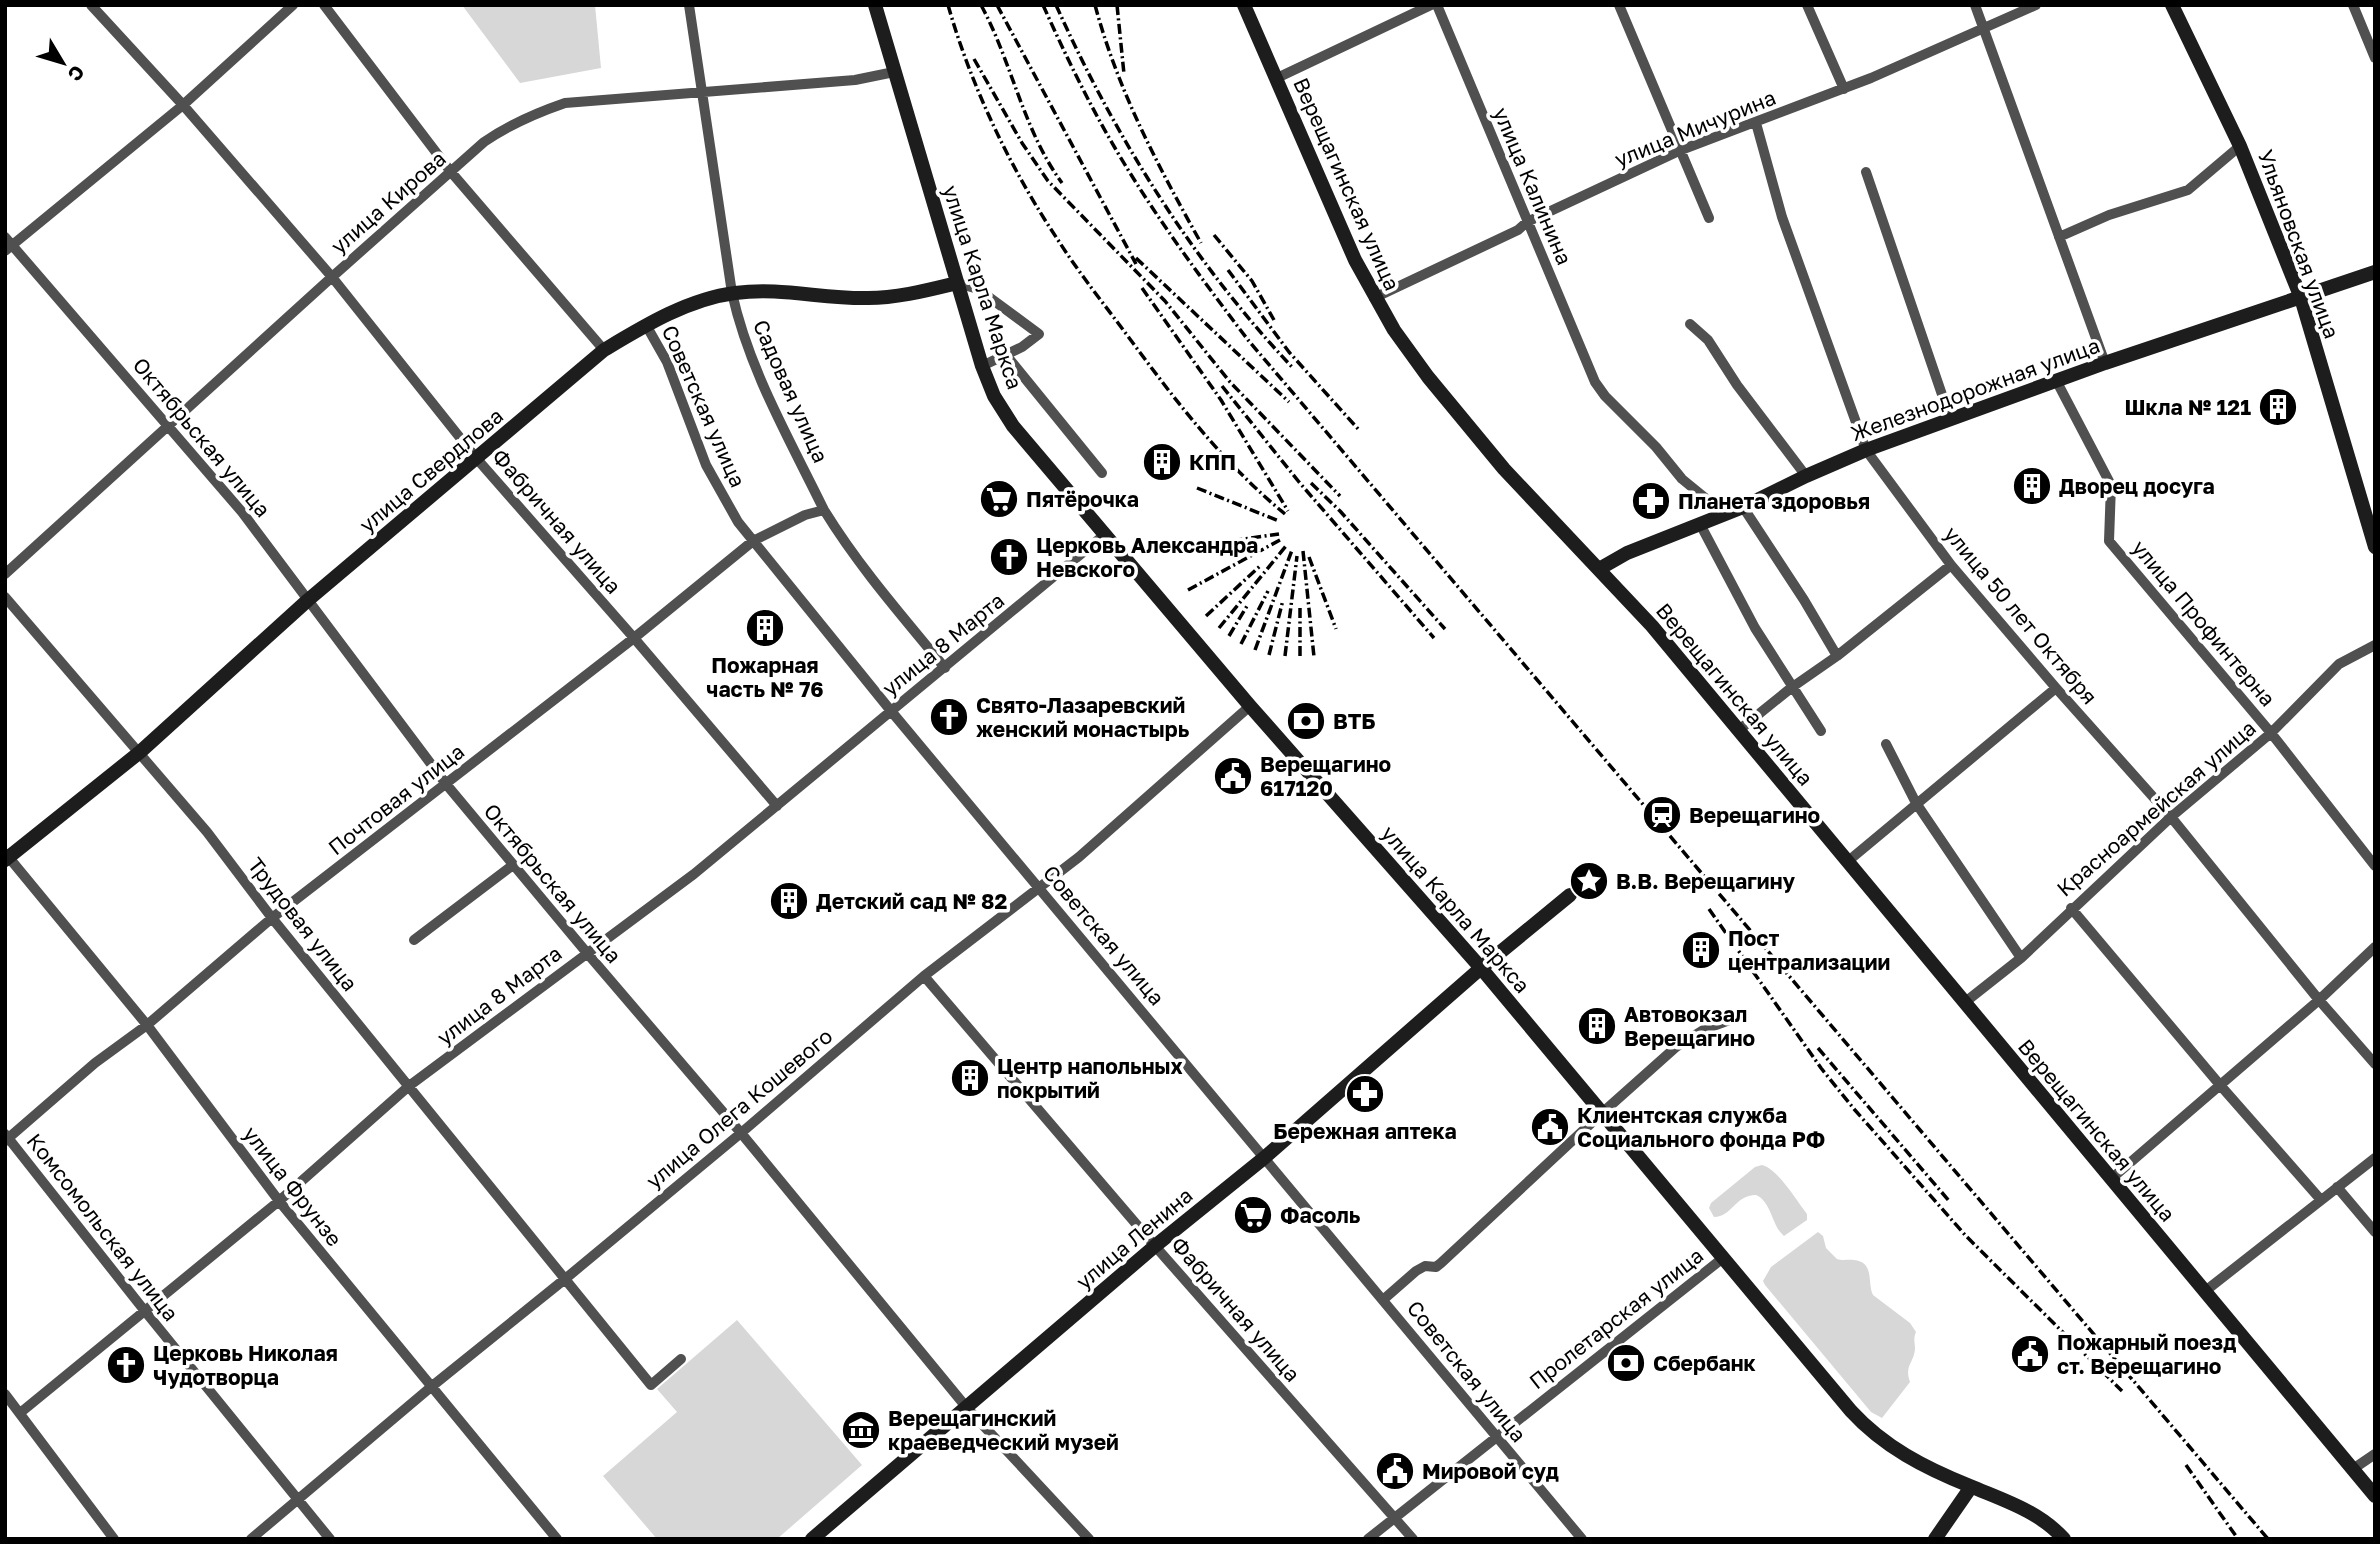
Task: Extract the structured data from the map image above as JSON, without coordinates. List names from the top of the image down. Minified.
{"streets":{"main road":["Верещагинская улица","Ульяновская улица","улица Карла Маркса","Железнодорожная улица","улица Свердлова","улица Ленина"],"street":["улица Мичурина","улица Калинина","улица Кирова","Садовая улица","Советская улица","Октябрьская улица","Фабричная улица","улица 50 лет Октября","улица Профинтерна","улица 8 Марта","Почтовая улица","Красноармейская улица","Трудовая улица","улица Олега Кошевого","улица Фрунзе","Комсомольская улица","Пролетарская улица"]},"crossings":[["улица Мичурина","Верещагинская улица"],["улица Мичурина","улица Калинина"],["улица Мичурина","улица 50 лет Октября"],["Верещагинская улица","Железнодорожная улица"],["Верещагинская улица","Красноармейская улица"],["улица Калинина","Железнодорожная улица"],["улица Кирова","улица Карла Маркса"],["улица Кирова","Садовая улица"],["улица Кирова","Октябрьская улица"],["улица Кирова","Фабричная улица"],["Ульяновская улица","Железнодорожная улица"],["улица Карла Маркса","улица Свердлова"],["улица Карла Маркса","улица 8 Марта"],["улица Карла Маркса","улица Олега Кошевого"],["улица Карла Маркса","улица Ленина"],["улица Карла Маркса","Пролетарская улица"],["Железнодорожная улица","улица 50 лет Октября"],["Железнодорожная улица","улица Профинтерна"],["Садовая улица","улица Свердлова"],["Садовая улица","улица 8 Марта"],["Садовая улица","Почтовая улица"],["Советская улица","улица Свердлова"],["Советская улица","улица 8 Марта"],["Советская улица","Почтовая улица"],["Советская улица","улица Олега Кошевого"],["Советская улица","улица Ленина"],["Советская улица","Пролетарская улица"],["Октябрьская улица","улица Свердлова"],["Октябрьская улица","улица 8 Марта"],["Октябрьская улица","Почтовая улица"],["Октябрьская улица","улица Олега Кошевого"],["Октябрьская улица","улица Ленина"],["улица Свердлова","Фабричная улица"],["улица Свердлова","Трудовая улица"],["улица Свердлова","улица Фрунзе"],["Фабричная улица","улица 8 Марта"],["Фабричная улица","Почтовая улица"],["Фабричная улица","улица Олега Кошевого"],["Фабричная улица","улица Ленина"],["Фабричная улица","Пролетарская улица"],["улица 50 лет Октября","Красноармейская улица"],["улица Профинтерна","Красноармейская улица"],["улица 8 Марта","Трудовая улица"],["улица 8 Марта","улица Фрунзе"],["улица 8 Марта","Комсомольская улица"],["Почтовая улица","Трудовая улица"],["Почтовая улица","улица Фрунзе"],["Почтовая улица","Комсомольская улица"],["Трудовая улица","улица Олега Кошевого"],["улица Олега Кошевого","улица Фрунзе"],["улица Олега Кошевого","Комсомольская улица"]],"places":{"building":["Шкла № 121","КПП","Дворец досуга","Пожарная часть № 76","Детский сад № 82","Пост централизации","Автовокзал Верещагино","Центр напольных покрытий"],"supermarket":["Пятёрочка","Фасоль"],"pharmacy":["Планета здоровья","Бережная аптека"],"church":["Церковь Александра Невского","Свято-Лазаревский женский монастырь","Церковь Николая Чудотворца"],"bank":["ВТБ","Сбербанк"],"public building":["Верещагино 617120","Клиентская служба Социального фонда РФ","Пожарный поезд ст. Верещагино","Мировой суд"],"station":["Верещагино"],"place":["В.В. Верещагину"],"museum":["Верещагинский краеведческий музей"]},"north":"bottom right"}
